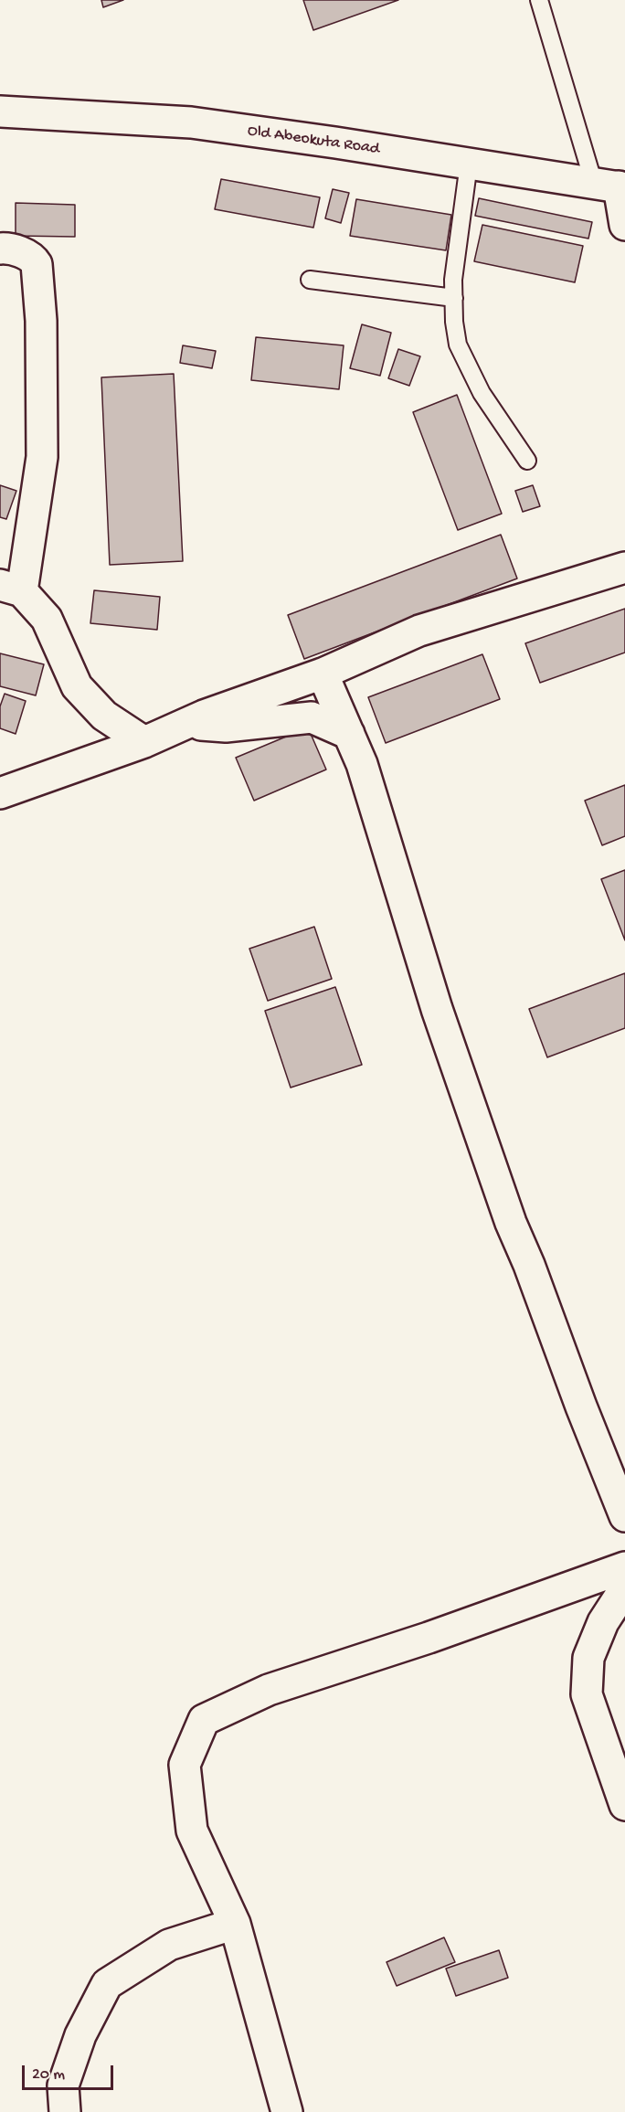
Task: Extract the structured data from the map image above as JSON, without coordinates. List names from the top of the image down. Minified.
{"streets":{"main road":["Old Abeokuta Road"]},"scale_bar":"20 m"}
